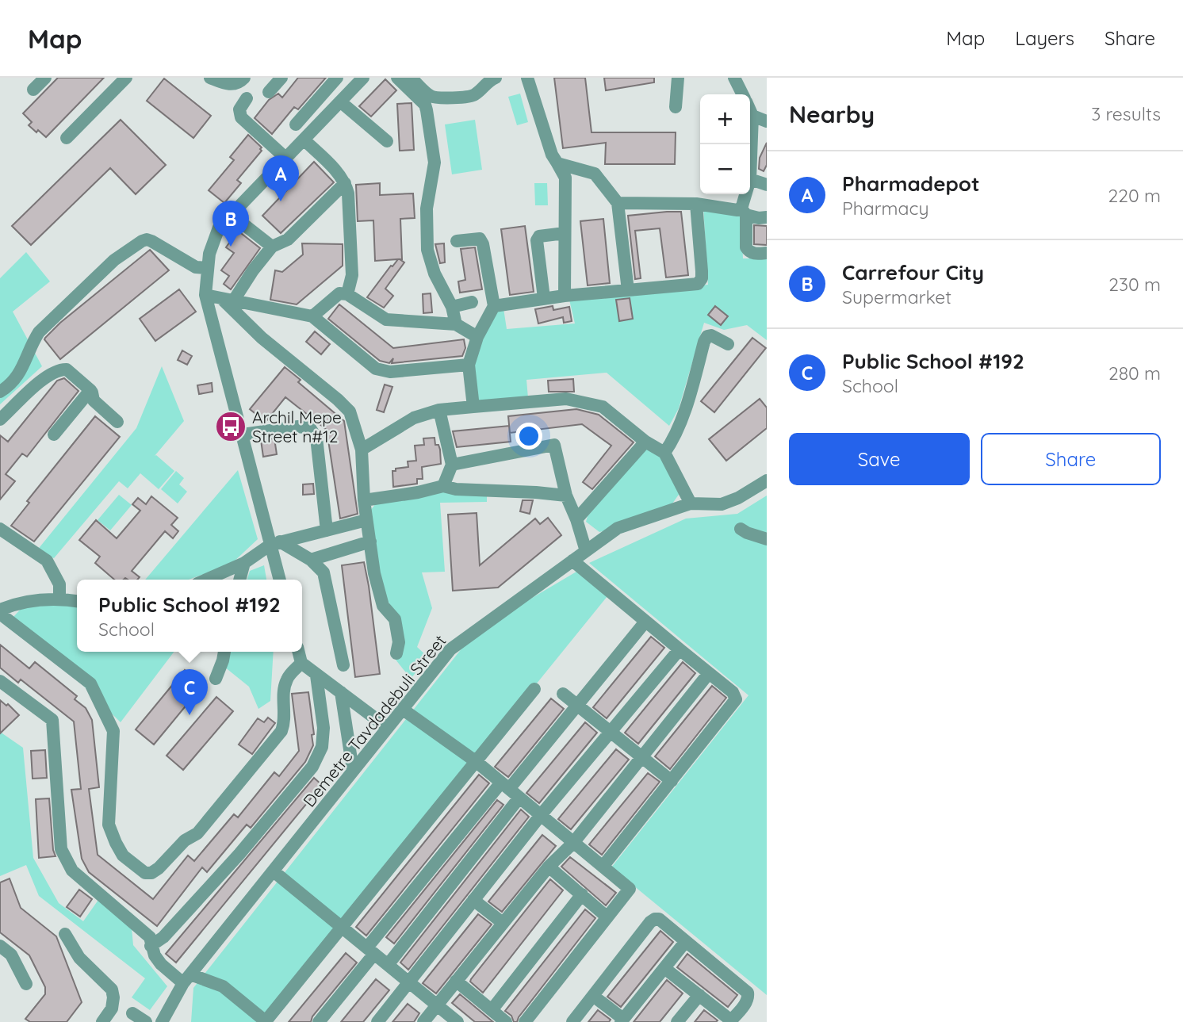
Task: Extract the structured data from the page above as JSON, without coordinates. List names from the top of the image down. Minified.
{"streets":{"street":["Demetre Tavdadebuli Street"]},"places":{"bus stop":["Archil Mepe Street n#12"]},"page":{"header":"Map","nav":["Map","Layers","Share"],"heading":["Nearby","3 results"],"map_buttons":["+","−"],"list":[{"mark":"A","name":"Pharmadepot","note":"Pharmacy","value":"220 m"},{"mark":"B","name":"Carrefour City","note":"Supermarket","value":"230 m"},{"mark":"C","name":"Public School #192","note":"School","value":"280 m"}],"pins":["A","B","C"],"buttons":["Save","Share"],"popup":["Public School #192","School"]}}
